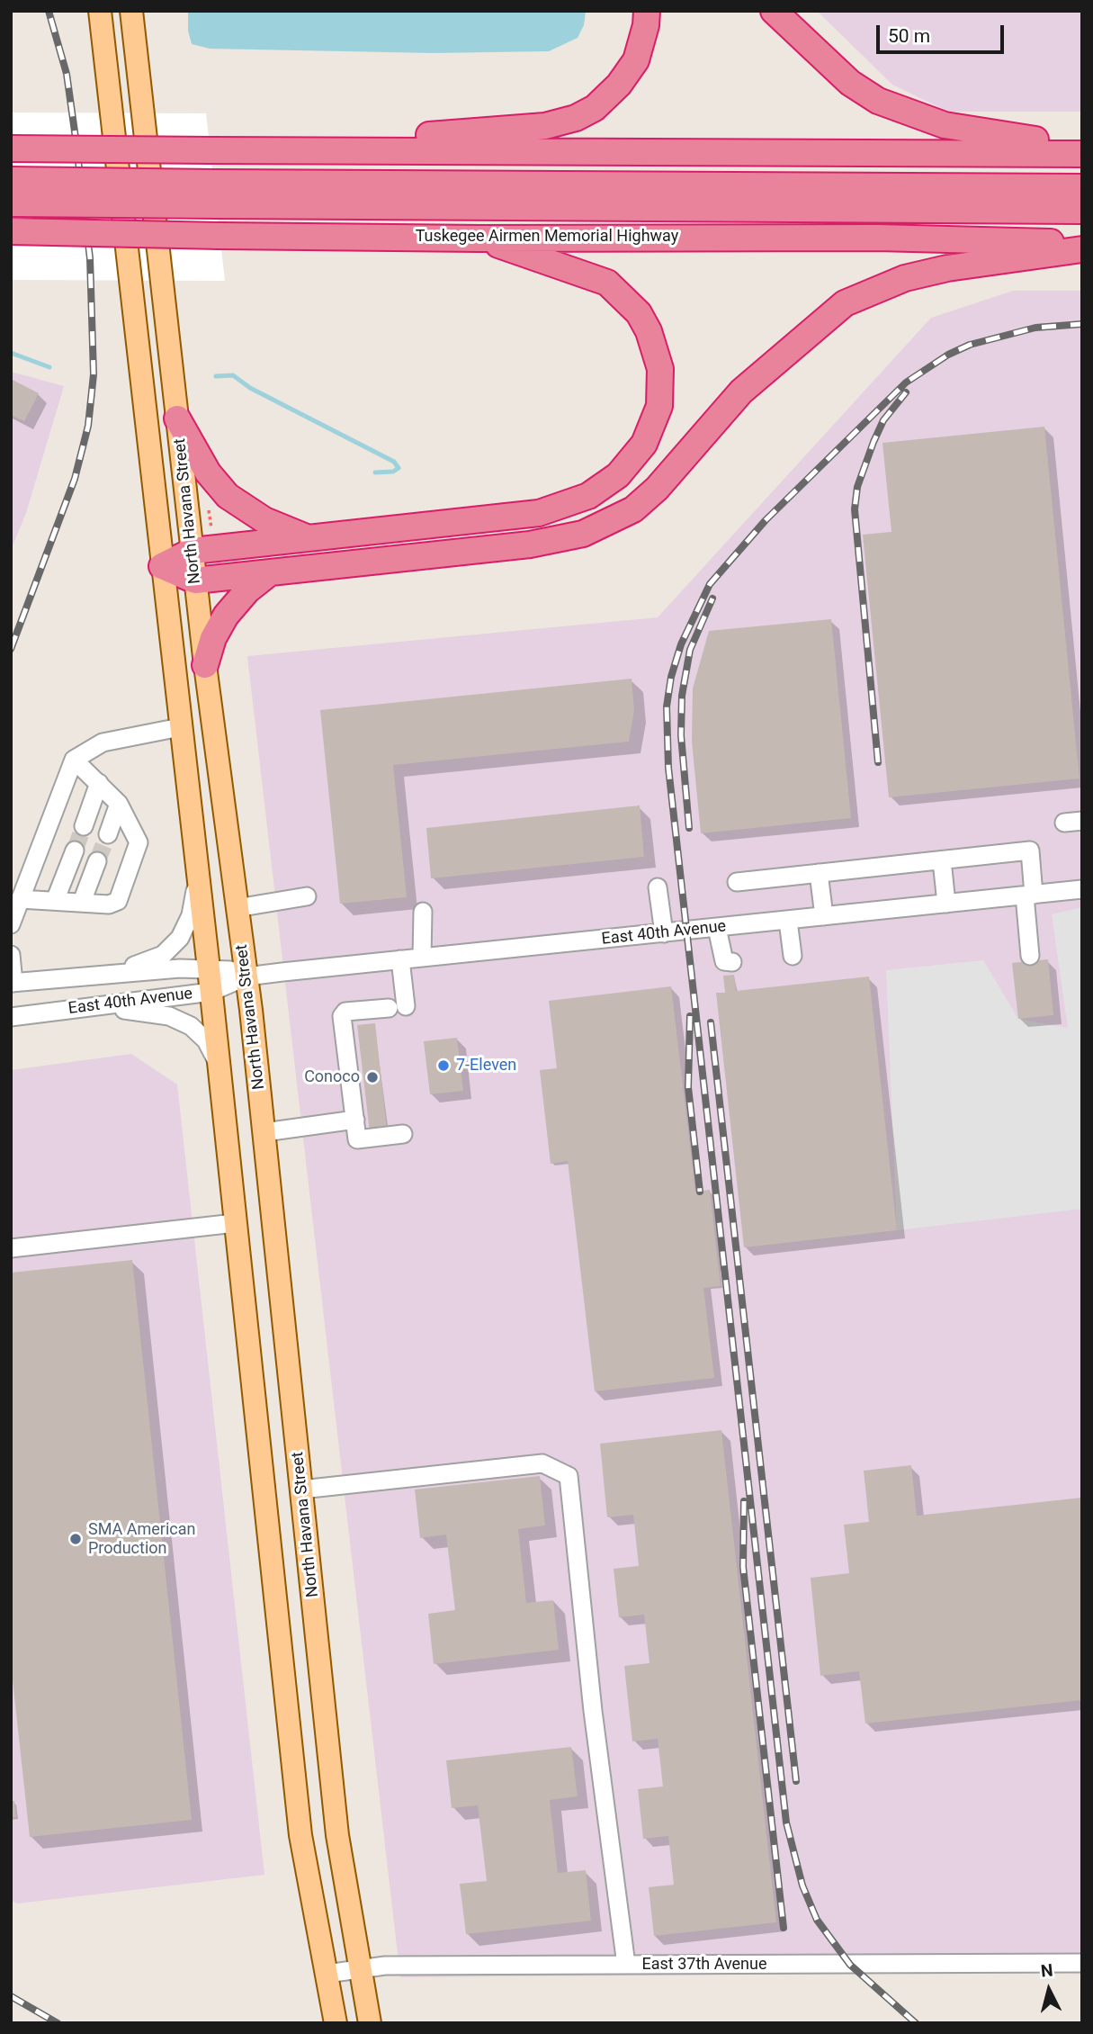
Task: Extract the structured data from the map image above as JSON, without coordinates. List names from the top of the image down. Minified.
{"streets":{"highway":["Tuskegee Airmen Memorial Highway"],"main road":["North Havana Street"],"street":["East 40th Avenue","East 37th Avenue"]},"crossings":[["North Havana Street","East 40th Avenue"],["North Havana Street","East 37th Avenue"]],"places":["7-Eleven","Conoco","SMA American Production"],"scale_bar":"50 m","north":"top"}
